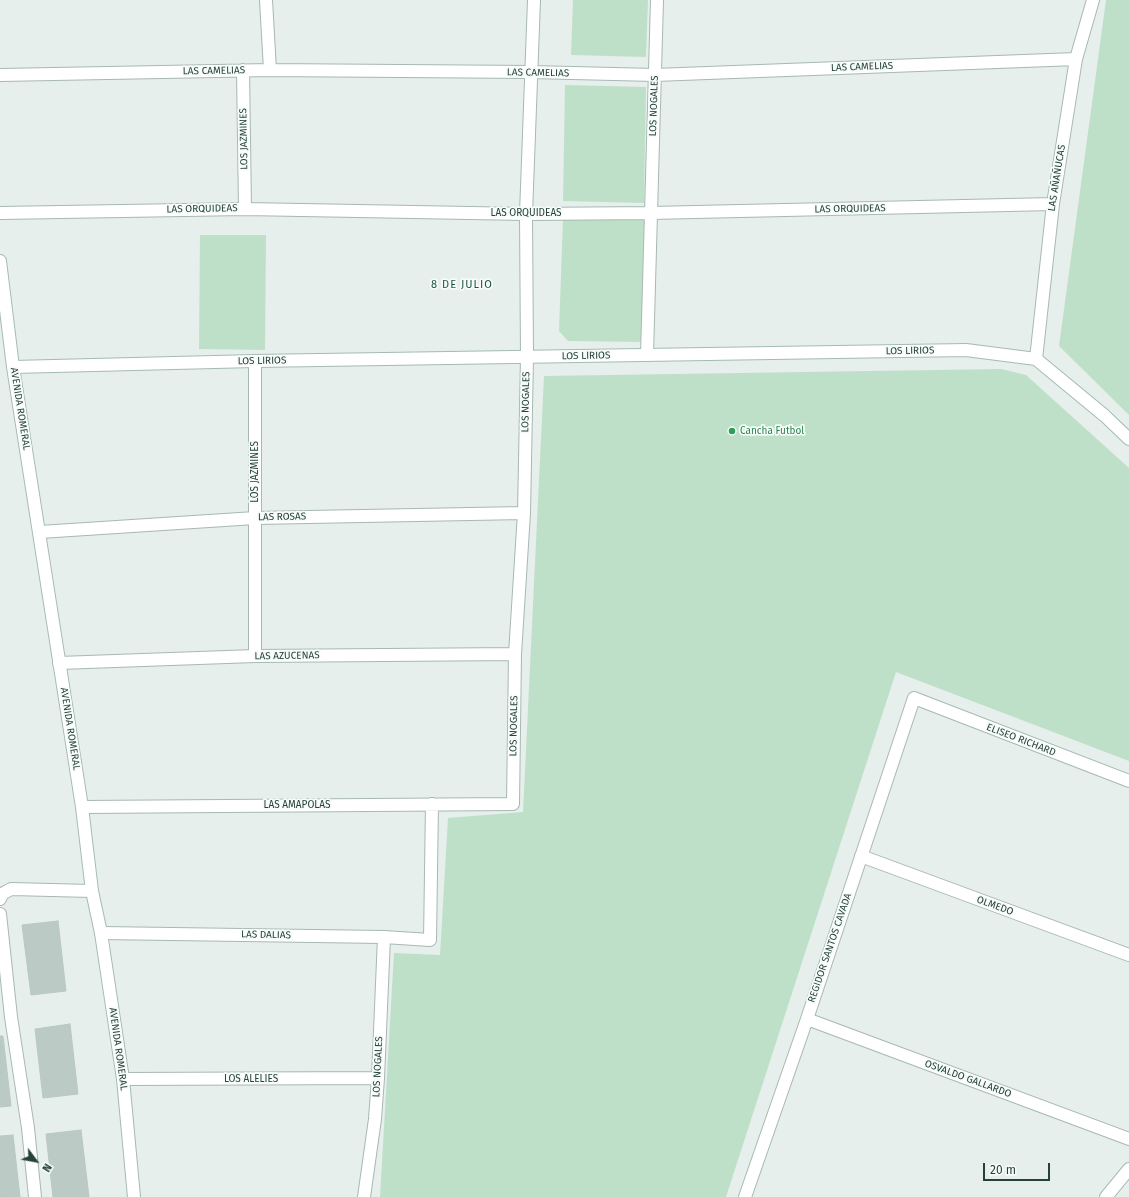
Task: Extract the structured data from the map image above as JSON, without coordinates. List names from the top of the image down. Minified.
{"streets":{"street":["LAS CAMELIAS","LOS NOGALES","LOS JAZMINES","LAS AÑAÑUCAS","LAS ORQUIDEAS","LOS LIRIOS","AVENIDA ROMERAL","LAS ROSAS","LAS AZUCENAS","ELISEO RICHARD","LAS AMAPOLAS","OLMEDO","LAS DALIAS","REGIDOR SANTOS CAVADA","LOS ALELIES","OSVALDO GALLARDO"]},"crossings":[["LAS CAMELIAS","LOS NOGALES"],["LAS CAMELIAS","LOS JAZMINES"],["LAS CAMELIAS","LAS AÑAÑUCAS"],["LOS NOGALES","LAS ORQUIDEAS"],["LOS NOGALES","LOS LIRIOS"],["LOS NOGALES","LAS ROSAS"],["LOS NOGALES","LAS AZUCENAS"],["LOS NOGALES","LAS AMAPOLAS"],["LOS NOGALES","LAS DALIAS"],["LOS NOGALES","LOS ALELIES"],["LOS JAZMINES","LAS ORQUIDEAS"],["LOS JAZMINES","LOS LIRIOS"],["LOS JAZMINES","LAS ROSAS"],["LOS JAZMINES","LAS AZUCENAS"],["LAS AÑAÑUCAS","LAS ORQUIDEAS"],["LAS AÑAÑUCAS","LOS LIRIOS"],["LOS LIRIOS","AVENIDA ROMERAL"],["AVENIDA ROMERAL","LAS ROSAS"],["AVENIDA ROMERAL","LAS AZUCENAS"],["AVENIDA ROMERAL","LAS AMAPOLAS"],["AVENIDA ROMERAL","LAS DALIAS"],["AVENIDA ROMERAL","LOS ALELIES"],["ELISEO RICHARD","REGIDOR SANTOS CAVADA"],["LAS AMAPOLAS","LAS DALIAS"],["OLMEDO","REGIDOR SANTOS CAVADA"],["REGIDOR SANTOS CAVADA","OSVALDO GALLARDO"]],"districts":["8 DE JULIO"],"places":["Cancha Futbol"],"scale_bar":"20 m","north":"bottom right"}
